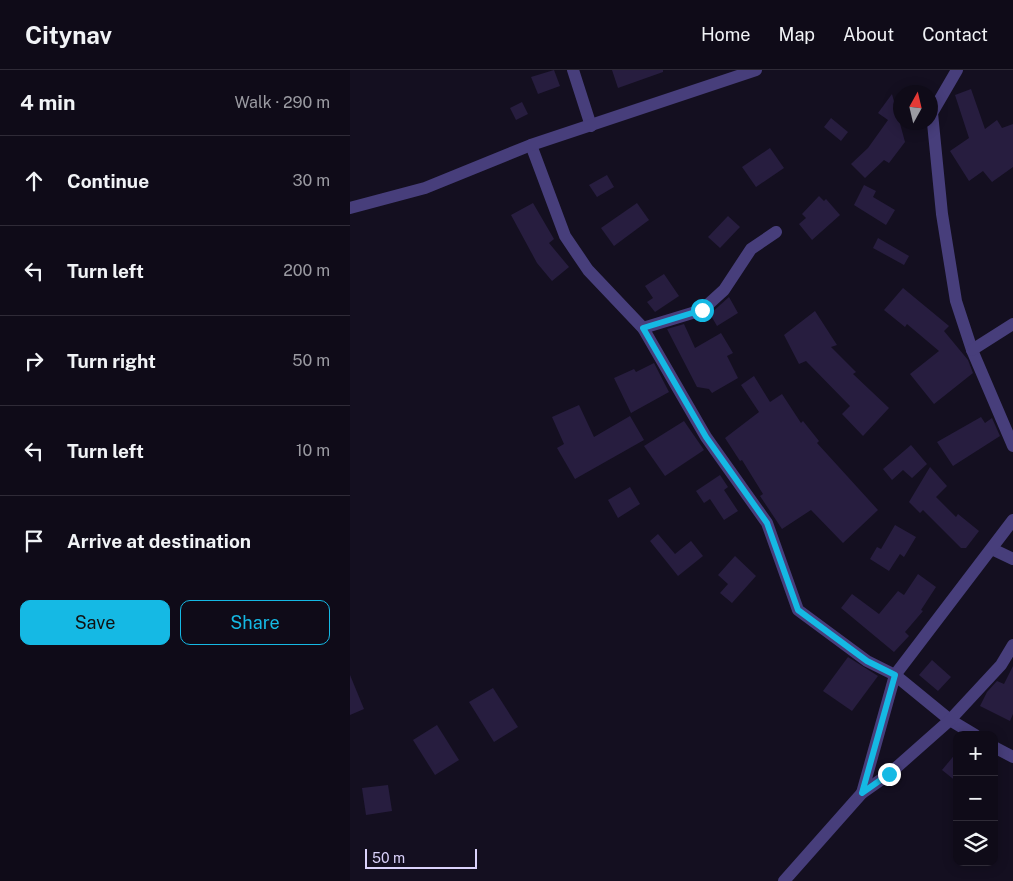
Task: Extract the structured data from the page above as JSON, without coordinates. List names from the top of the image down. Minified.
{"scale_bar":"50 m","north":"top","page":{"header":"Citynav","nav":["Home","Map","About","Contact"],"heading":["4 min","Walk · 290 m"],"list":[["Continue","30 m"],["Turn left","200 m"],["Turn right","50 m"],["Turn left","10 m"],"Arrive at destination"],"buttons":["Save","Share"],"map_buttons":["+","−"],"scale":"50 m"}}
